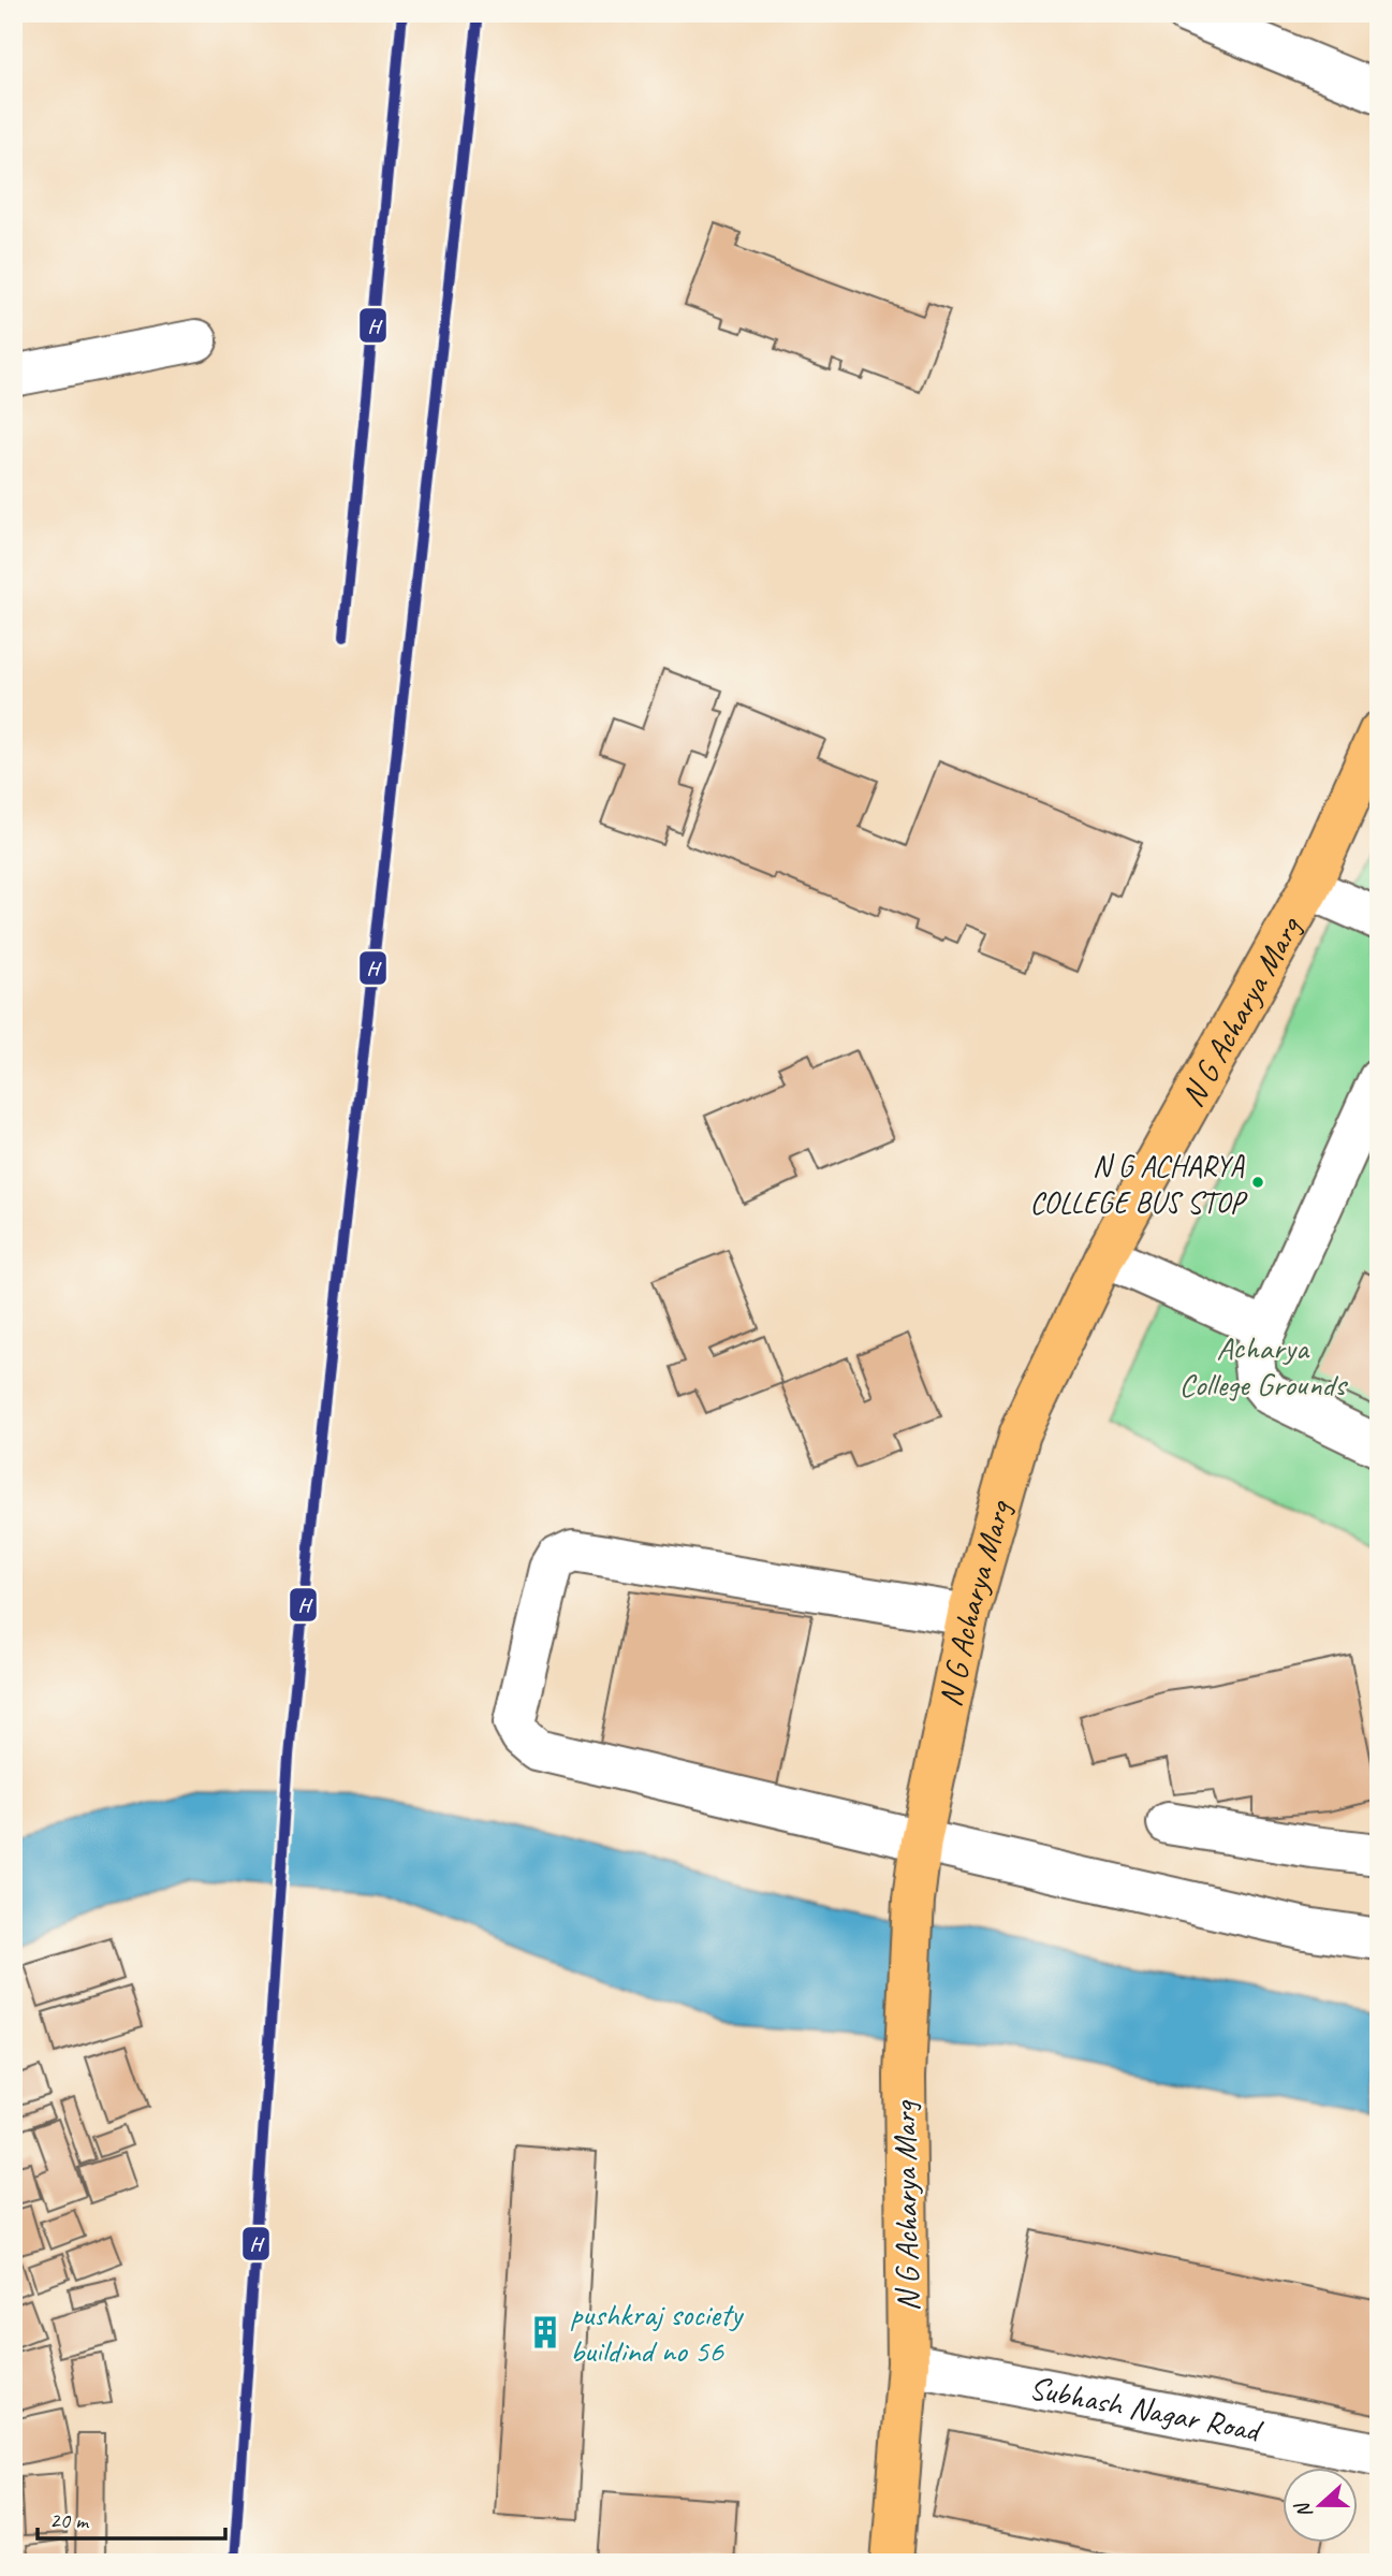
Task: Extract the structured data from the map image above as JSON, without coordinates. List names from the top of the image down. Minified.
{"streets":{"main road":["N G Acharya Marg"],"street":["Subhash Nagar Road"]},"crossings":[["N G Acharya Marg","Subhash Nagar Road"]],"parks":["Acharya College Grounds"],"places":{"other":["N G ACHARYA COLLEGE BUS STOP"],"building":["pushkraj society buildind no 56"]},"lines":["transit line H"],"scale_bar":"20 m","north":"left"}
